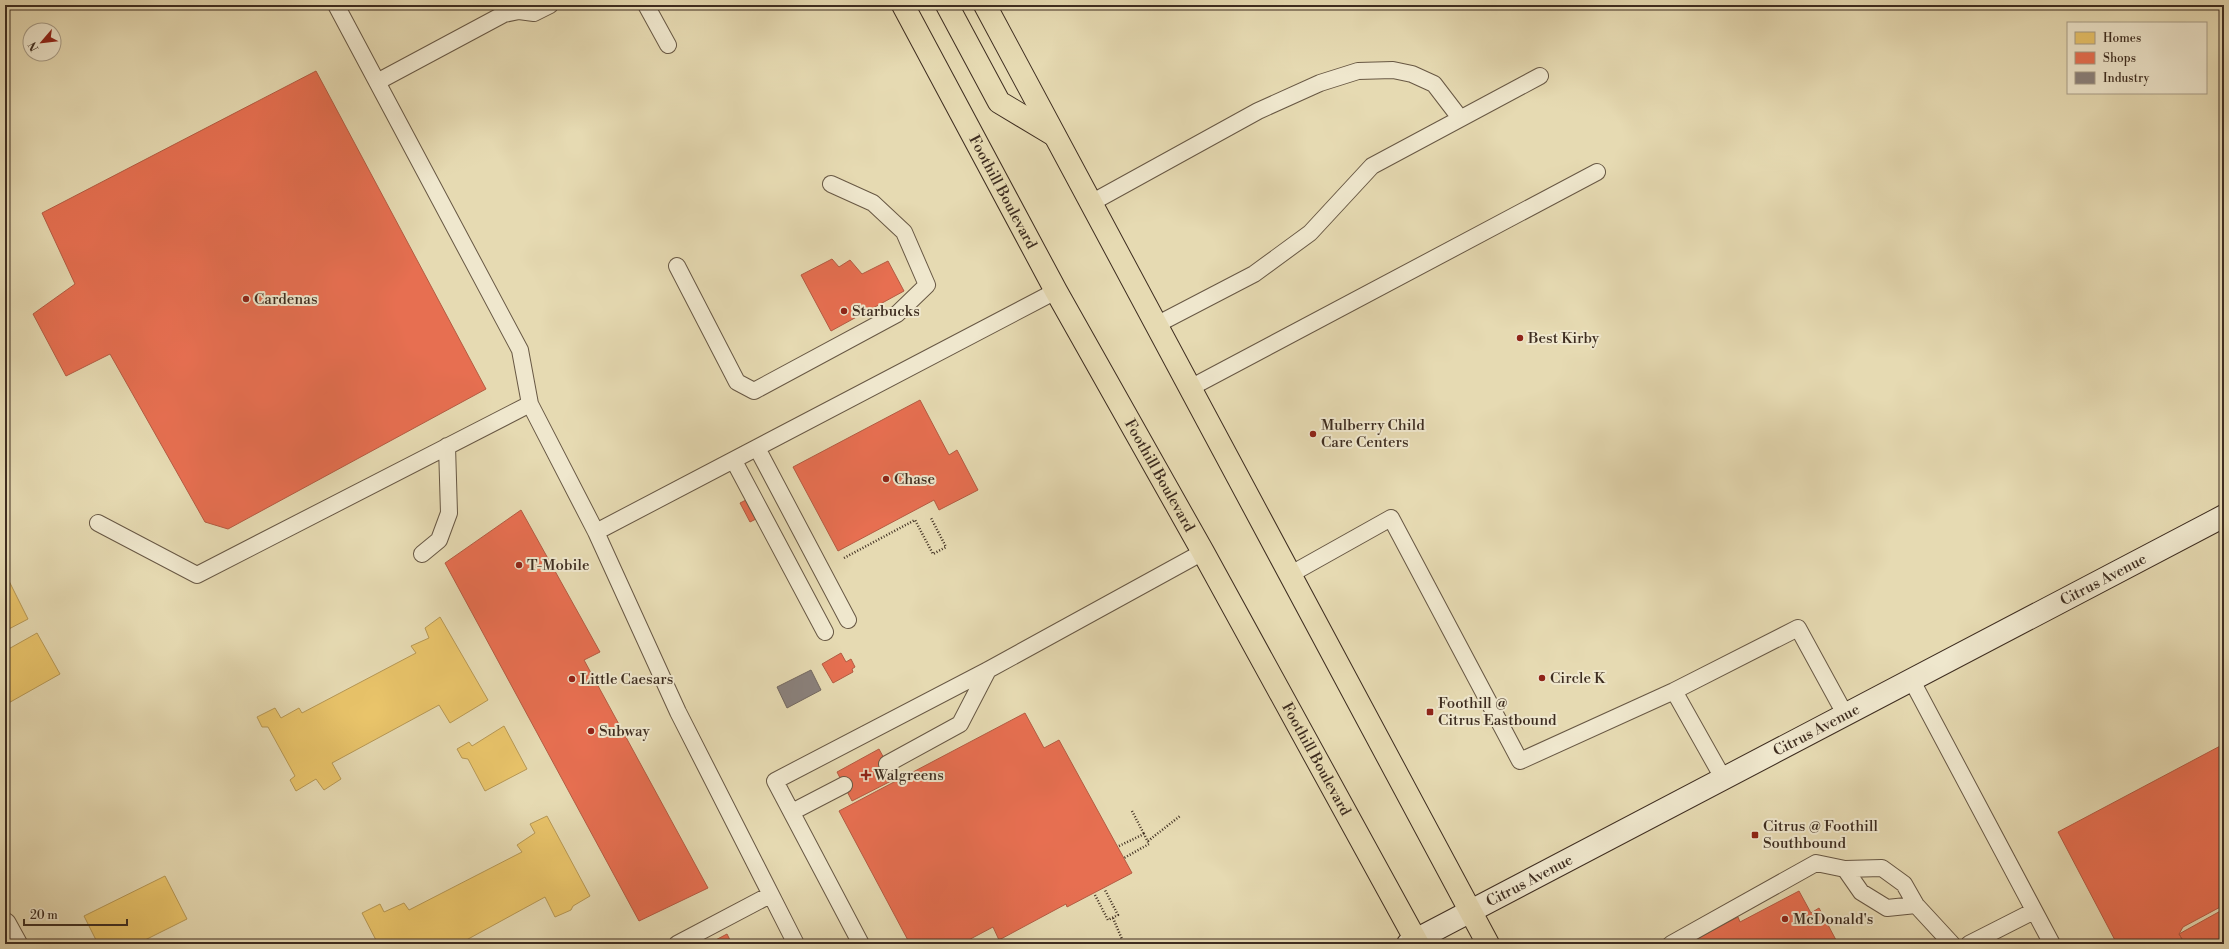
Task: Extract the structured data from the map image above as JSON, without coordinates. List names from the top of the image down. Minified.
{"streets":{"main road":["Foothill Boulevard","Citrus Avenue"]},"crossings":[["Foothill Boulevard","Citrus Avenue"]],"places":{"other":["Cardenas","Starbucks","Best Kirby","Mulberry Child Care Centers","Chase","T-Mobile","Circle K","Little Caesars","Subway","McDonald's"],"transit":["Foothill @ Citrus Eastbound","Citrus @ Foothill Southbound"],"health":["Walgreens"]},"legend":["Homes","Shops","Industry"],"scale_bar":"20 m","north":"bottom left"}
